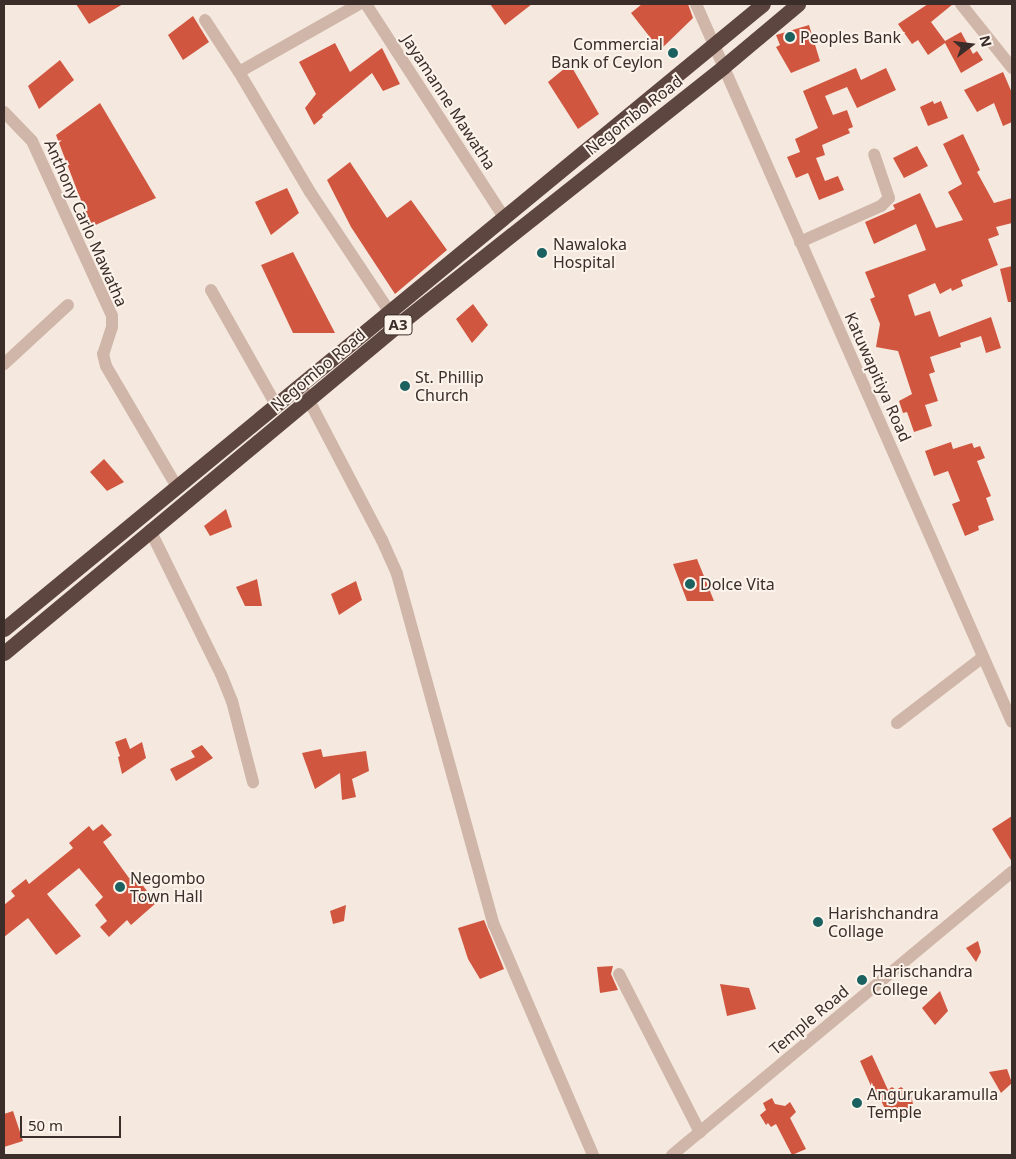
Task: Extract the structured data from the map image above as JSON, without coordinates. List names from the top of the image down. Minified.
{"streets":{"highway":["Negombo Road","A3"],"street":["Jayamanne Mawatha","Anthony Carlo Mawatha","Katuwapitiya Road","Temple Road"]},"crossings":[["Jayamanne Mawatha","Negombo Road"],["Negombo Road","Anthony Carlo Mawatha"],["Negombo Road","Katuwapitiya Road"]],"places":["Peoples Bank","Commercial Bank of Ceylon","Nawaloka Hospital","St. Phillip Church","Dolce Vita","Negombo Town Hall","Harishchandra Collage","Harischandra College","Angurukaramulla Temple"],"scale_bar":"50 m","north":"right"}
